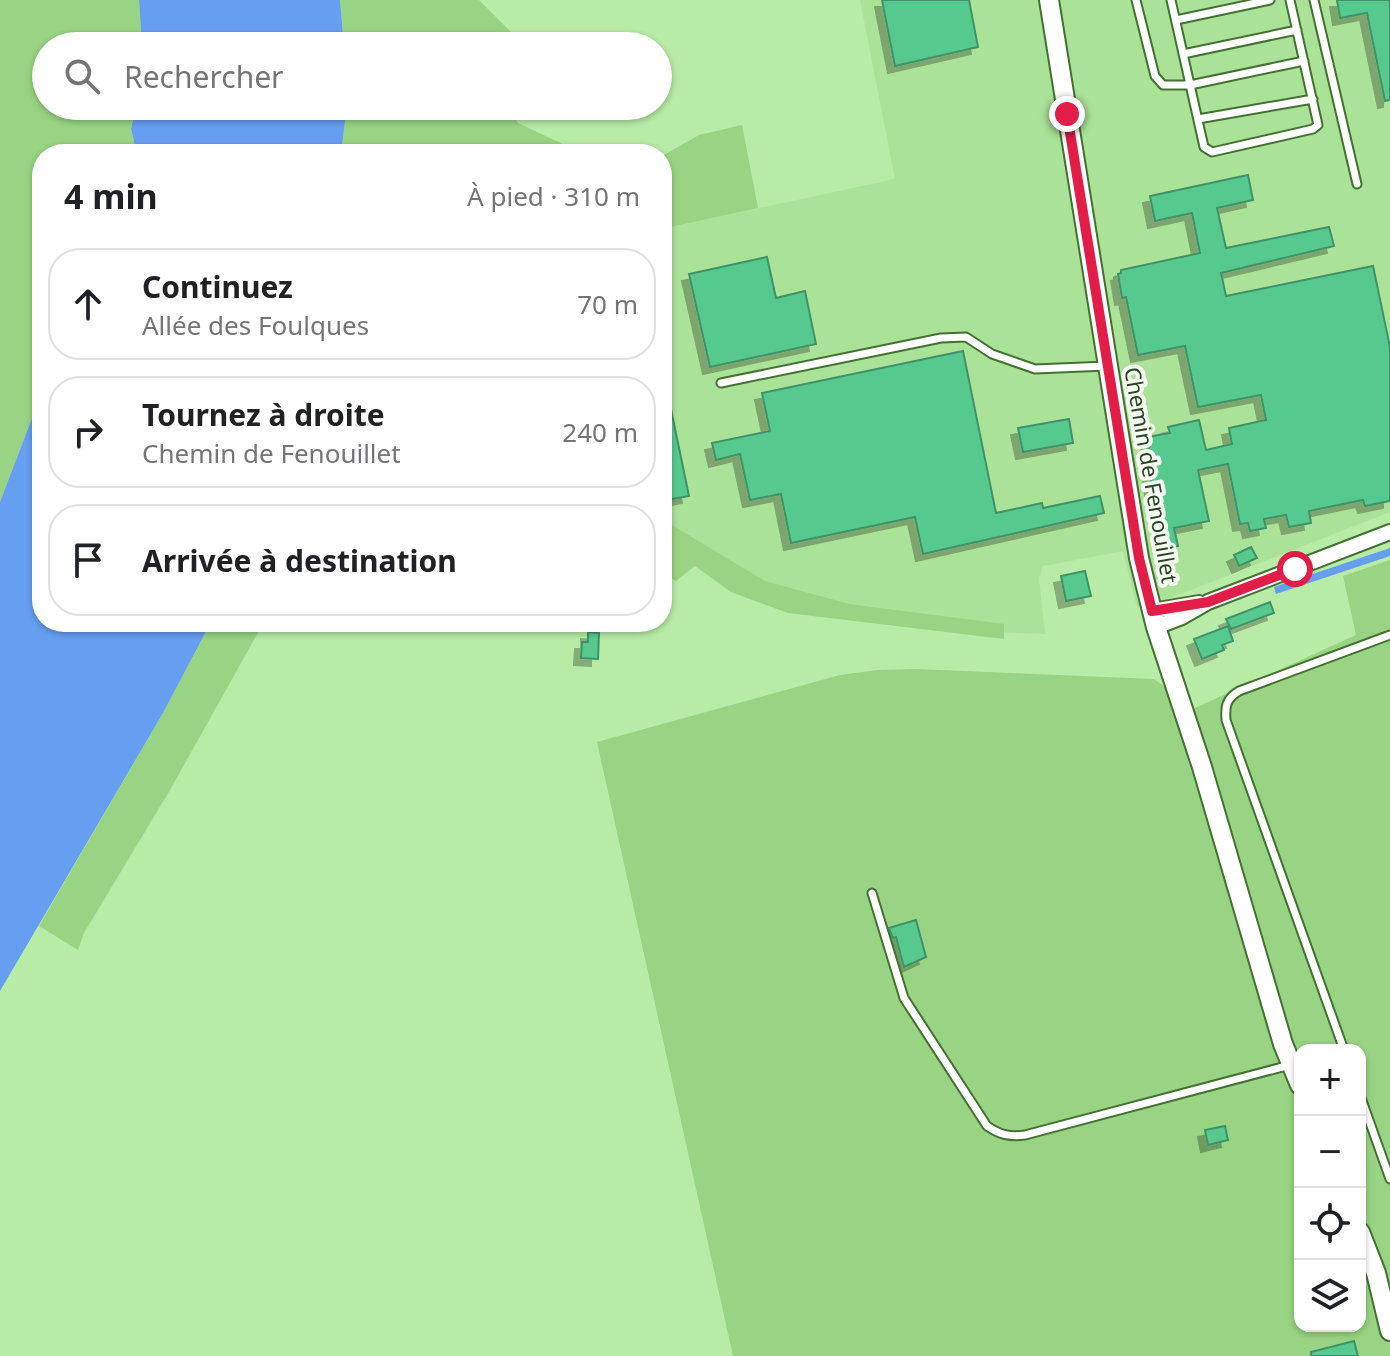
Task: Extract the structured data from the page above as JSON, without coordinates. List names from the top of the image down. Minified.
{"streets":{"street":["Chemin de Fenouillet"]},"page":{"search":"Rechercher","heading":["4 min","À pied · 310 m"],"list":[["Continuez","Allée des Foulques","70 m"],["Tournez à droite","Chemin de Fenouillet","240 m"],"Arrivée à destination"],"map_buttons":["+","−"]}}
